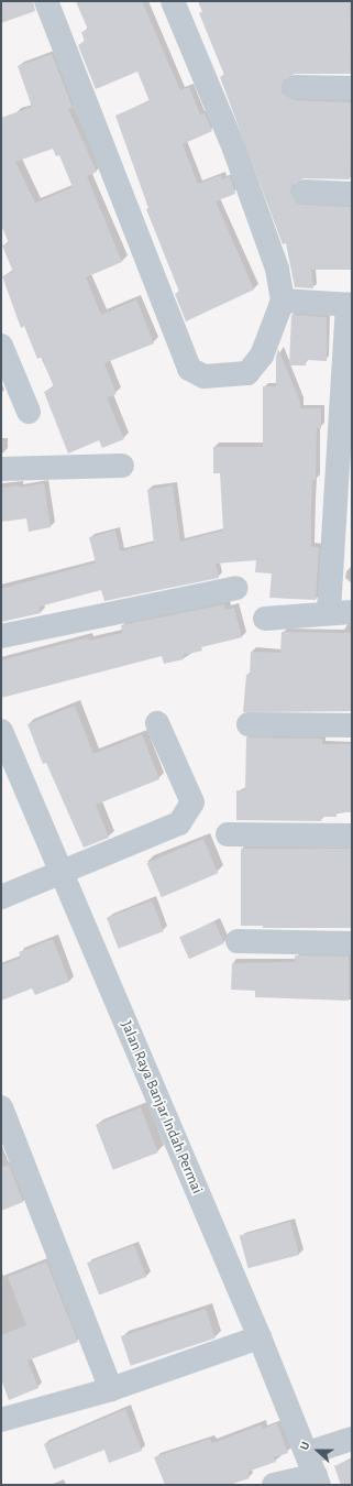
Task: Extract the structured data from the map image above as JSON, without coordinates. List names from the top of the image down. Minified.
{"streets":{"street":["Jalan Raya Banjar Indah Permai"]},"north":"left"}
